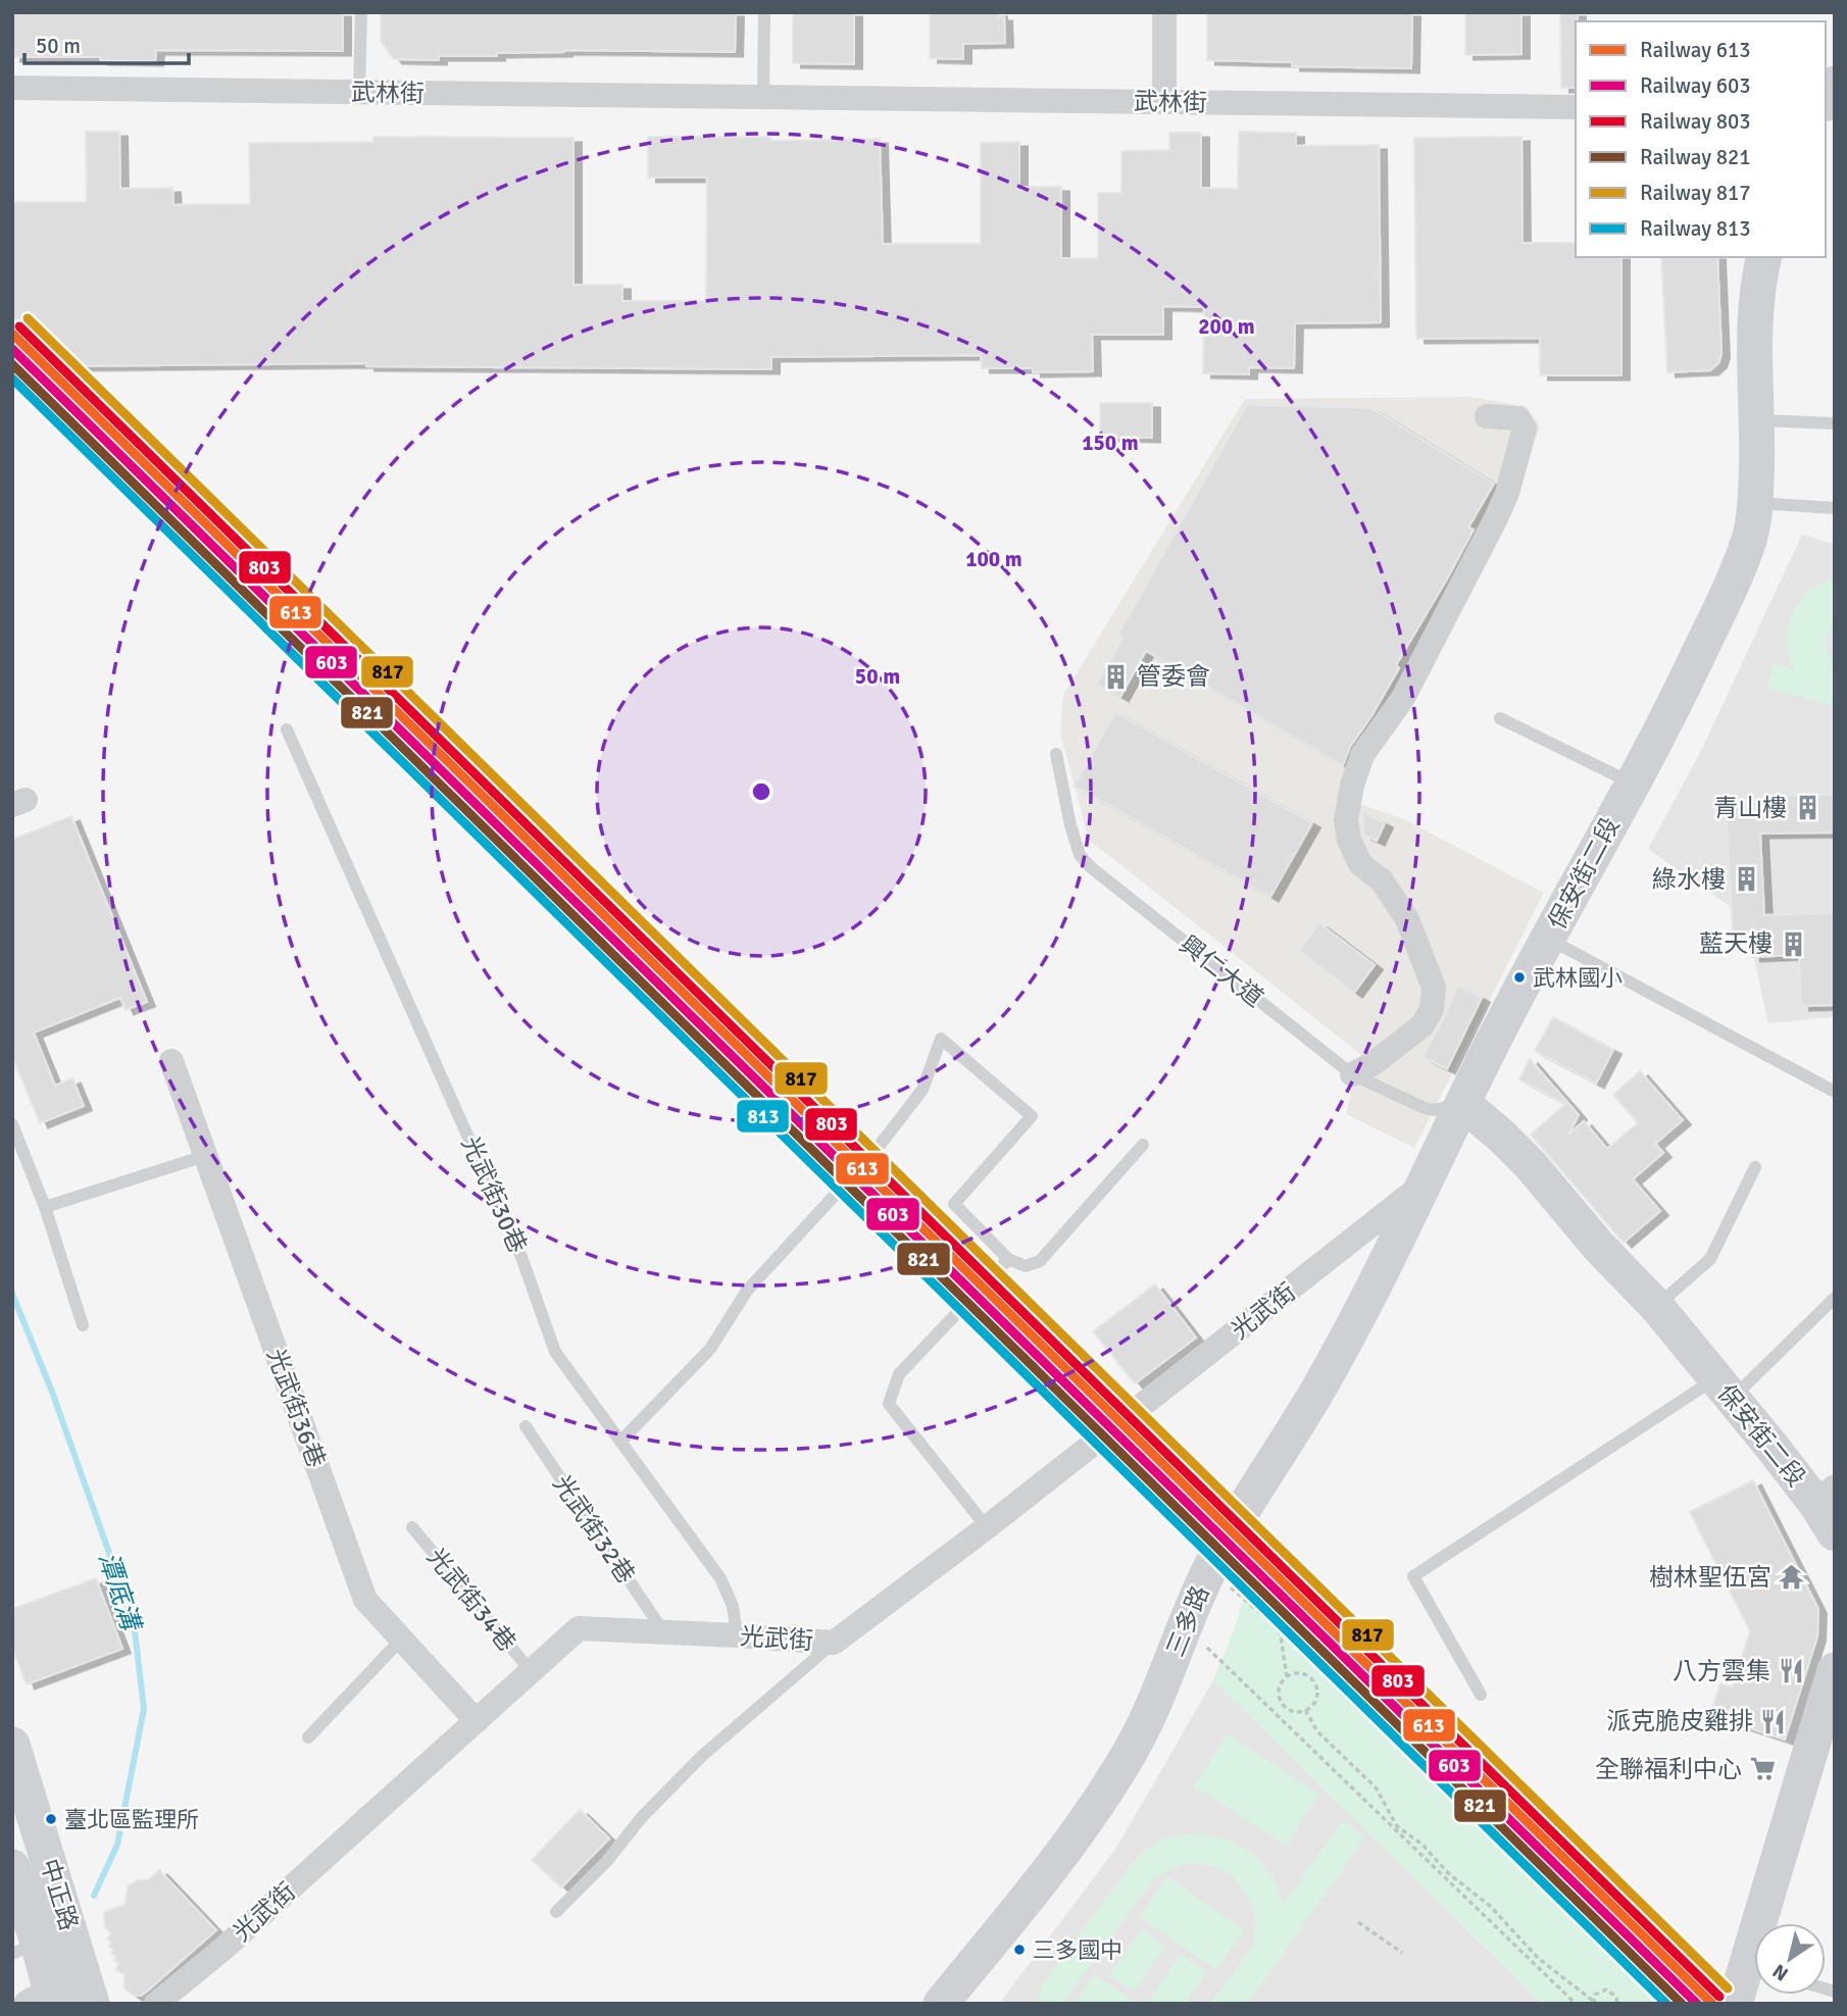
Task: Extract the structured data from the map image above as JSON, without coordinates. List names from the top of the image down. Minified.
{"streets":{"street":["武林街","保安街二段","光武街","光武街36巷","三多路","中正路"],"lane":["興仁大道","光武街30巷","光武街32巷","光武街34巷"]},"crossings":[["保安街二段","興仁大道"],["保安街二段","三多路"],["興仁大道","三多路"],["光武街30巷","光武街"],["光武街","光武街36巷"],["光武街","光武街32巷"],["光武街","光武街34巷"],["光武街","三多路"]],"water":["潭底溝"],"places":{"building":["管委會","青山樓","綠水樓","藍天樓"],"other":["武林國小","臺北區監理所","三多國中"],"temple":["樹林聖伍宮"],"restaurant":["八方雲集","派克脆皮雞排"],"supermarket":["全聯福利中心"]},"lines":["rail line 817","rail line 803","rail line 613","rail line 603","rail line 821","rail line 813"],"legend":["Railway 613","Railway 603","Railway 803","Railway 821","Railway 817","Railway 813"],"scale_bar":"50 m","north":"bottom left","rings":["200 m","150 m","100 m","50 m"]}
